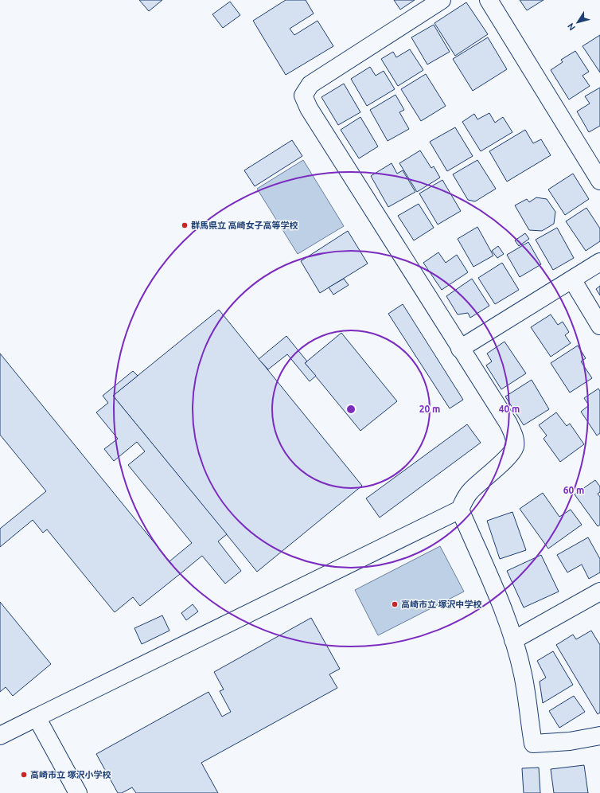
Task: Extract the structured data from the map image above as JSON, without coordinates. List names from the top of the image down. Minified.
{"places":["群馬県立 高崎女子高等学校","高崎市立 塚沢中学校","高崎市立 塚沢小学校"],"north":"bottom left","rings":["20 m","40 m","60 m"]}
